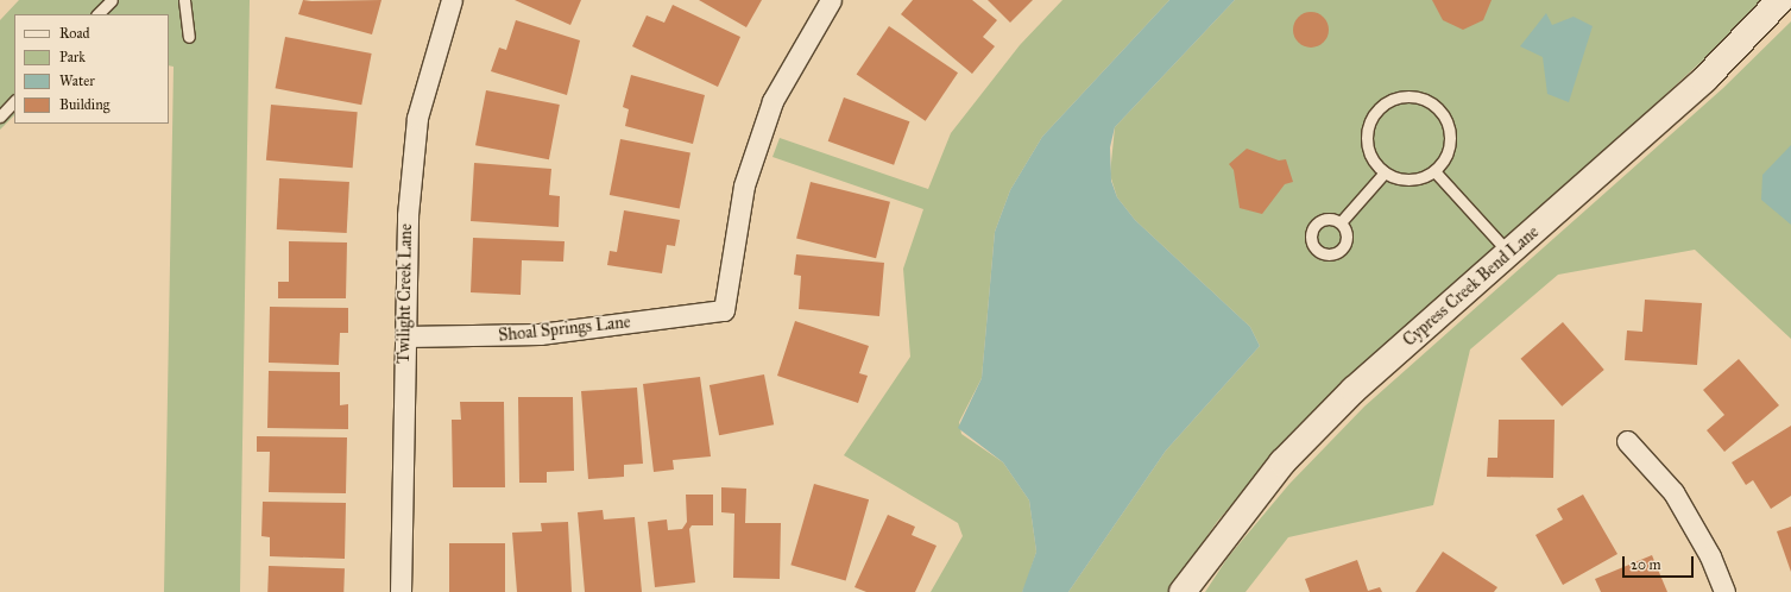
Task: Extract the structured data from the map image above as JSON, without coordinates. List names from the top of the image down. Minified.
{"streets":{"street":["Cypress Creek Bend Lane","Twilight Creek Lane","Shoal Springs Lane"]},"crossings":[["Twilight Creek Lane","Shoal Springs Lane"]],"legend":["Road","Park","Water","Building"],"scale_bar":"20 m"}
